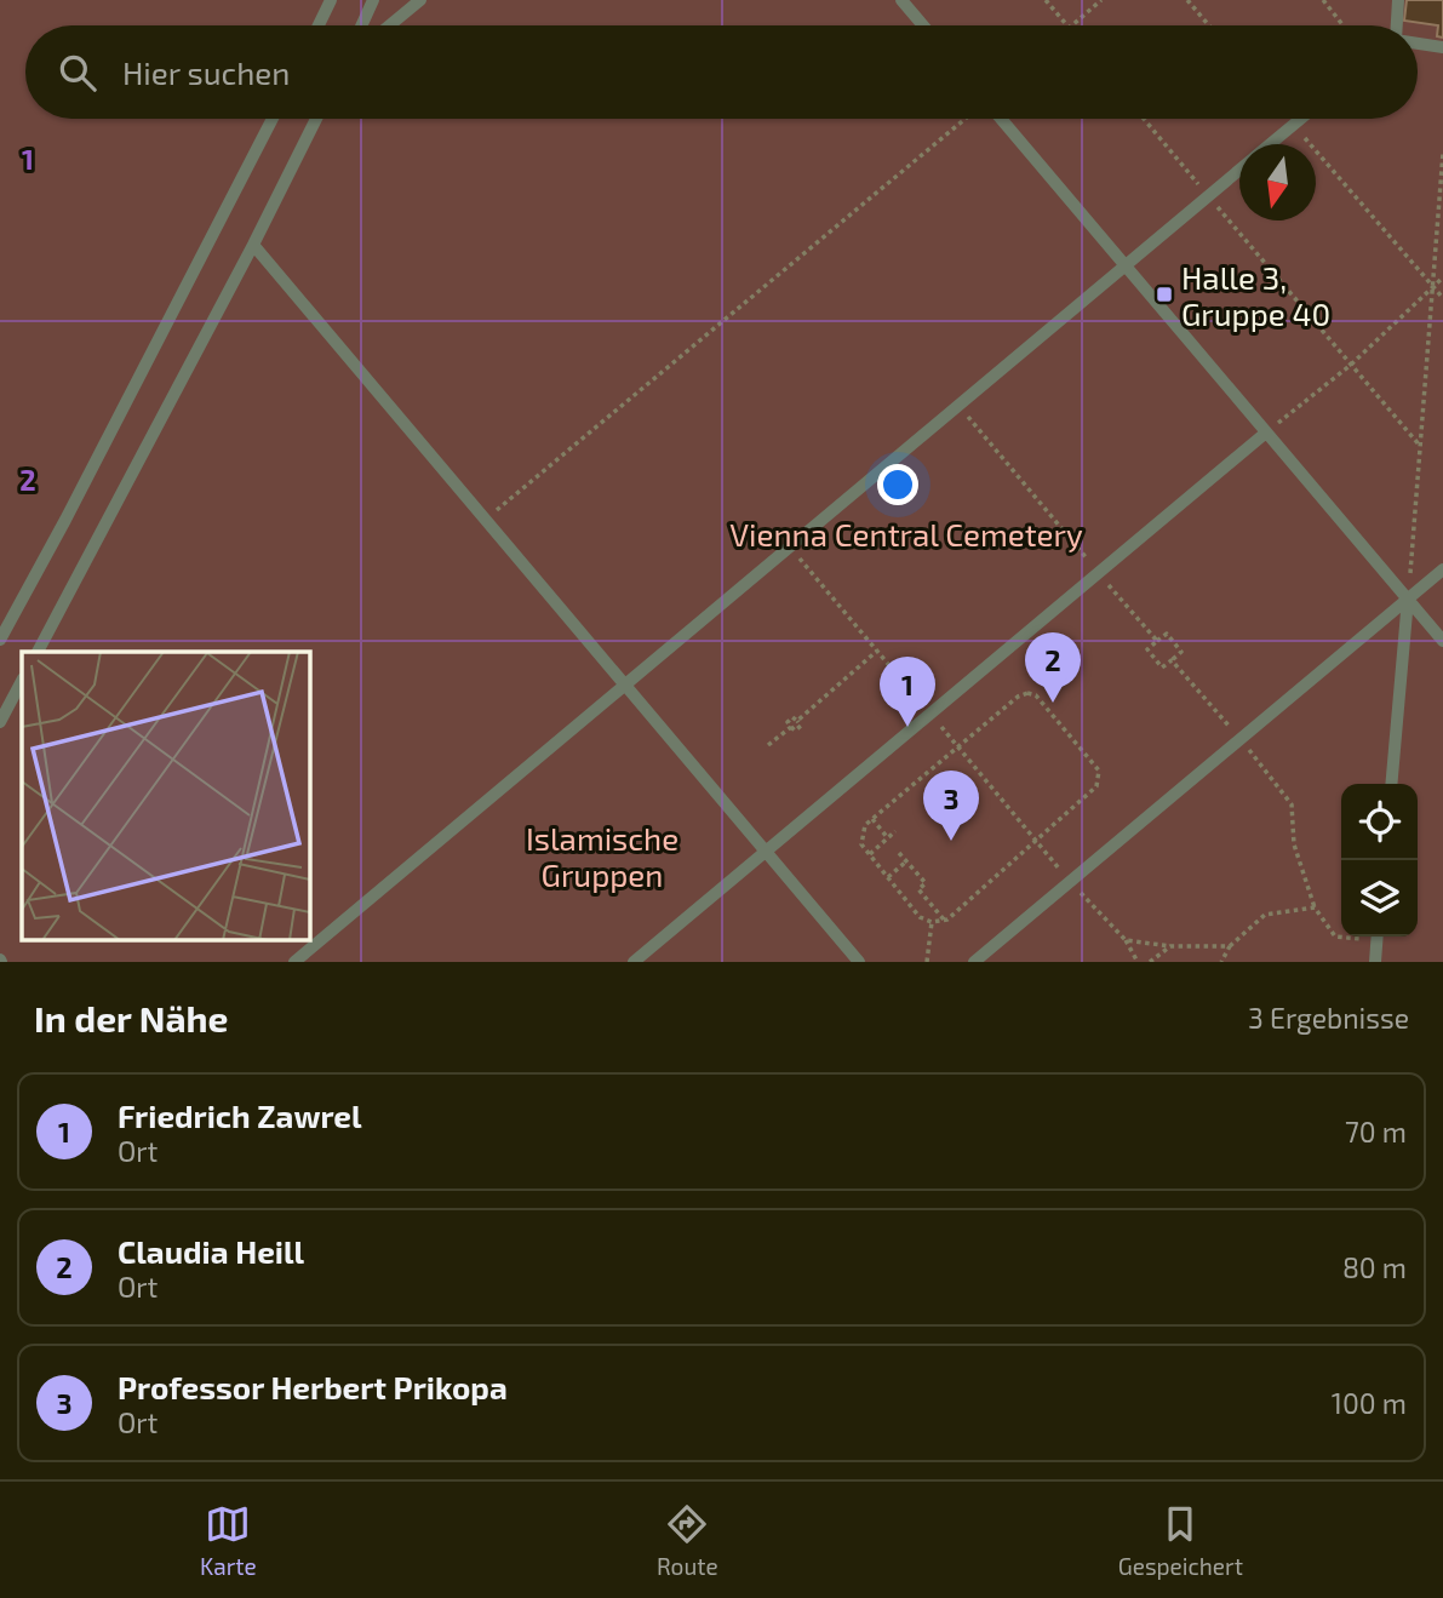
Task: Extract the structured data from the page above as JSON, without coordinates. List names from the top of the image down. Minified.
{"parks":["Vienna Central Cemetery","Islamische Gruppen"],"places":{"transit":["Halle 3, Gruppe 40"]},"north":"bottom","page":{"search":"Hier suchen","pins":["2","1","3"],"heading":["In der Nähe","3 Ergebnisse"],"list":[{"mark":"1","name":"Friedrich Zawrel","note":"Ort","value":"70 m"},{"mark":"2","name":"Claudia Heill","note":"Ort","value":"80 m"},{"mark":"3","name":"Professor Herbert Prikopa","note":"Ort","value":"100 m"}],"nav":["Karte","Route","Gespeichert"]},"grid":{"rows":["1","2"]}}
